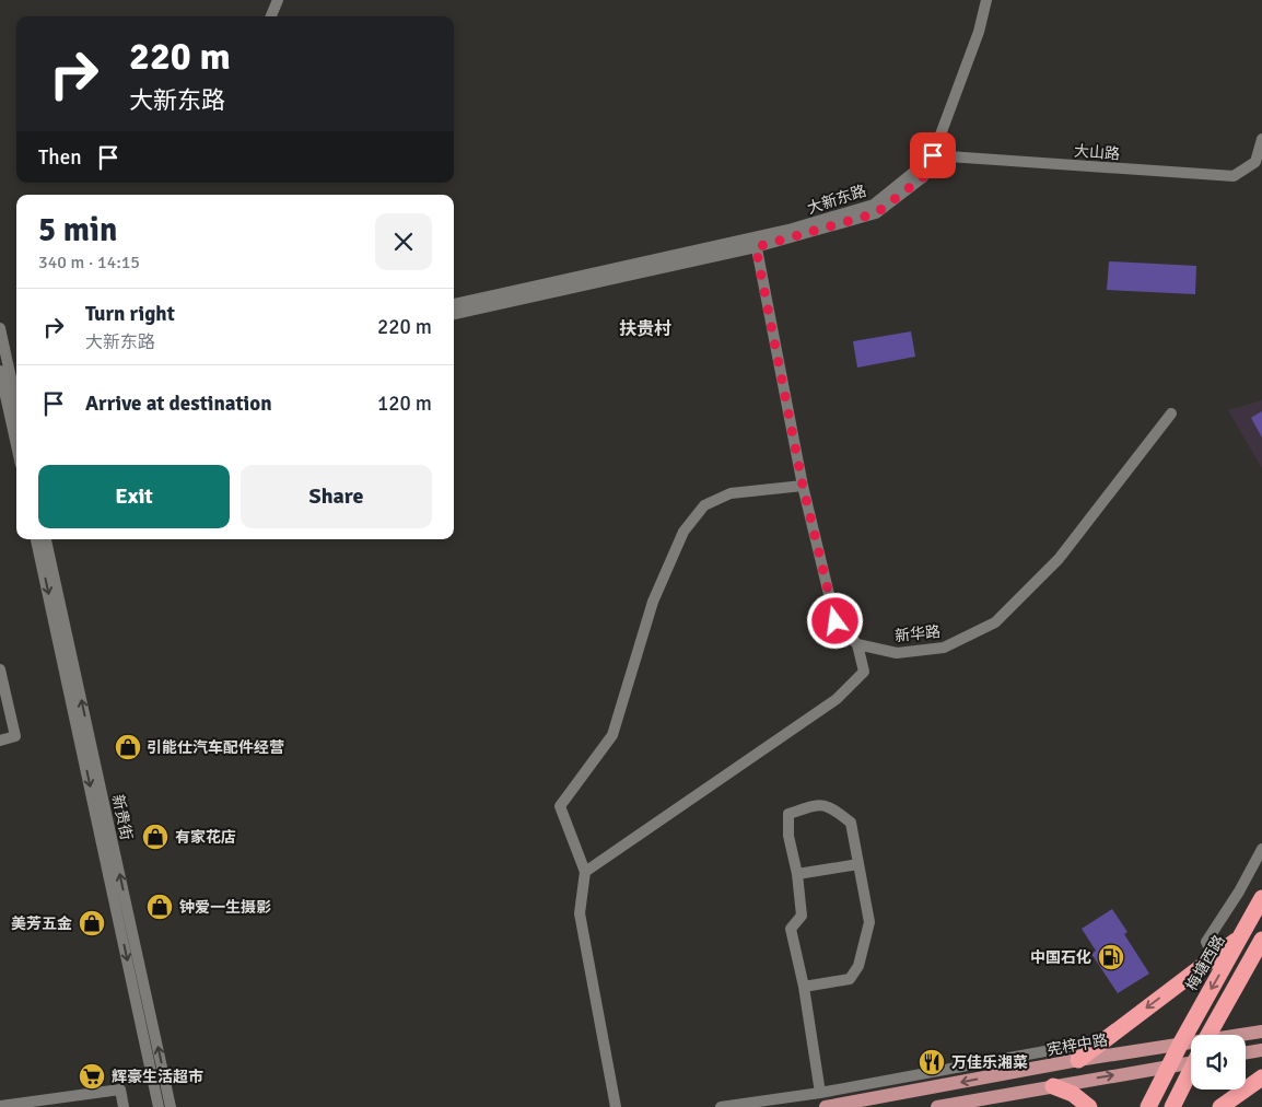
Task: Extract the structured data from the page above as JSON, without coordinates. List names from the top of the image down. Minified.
{"streets":{"highway":["梅塘西路"],"main road":["宪梓中路"],"street":["大山路","大新东路","新华路","新贵街"]},"crossings":[["大山路","大新东路"],["梅塘西路","宪梓中路"]],"districts":["扶贵村"],"places":{"shop":["引能仕汽车配件经营","有家花店","钟爱一生摄影","美芳五金"],"fuel station":["中国石化"],"restaurant":["万佳乐湘菜"],"supermarket":["辉豪生活超市"]},"page":{"turn":["220 m","大新东路"],"then":"Then","heading":["5 min","340 m · 14:15"],"list":[{"name":"Turn right","note":"大新东路","value":"220 m"},{"name":"Arrive at destination","value":"120 m"}],"buttons":["Exit","Share"]}}
